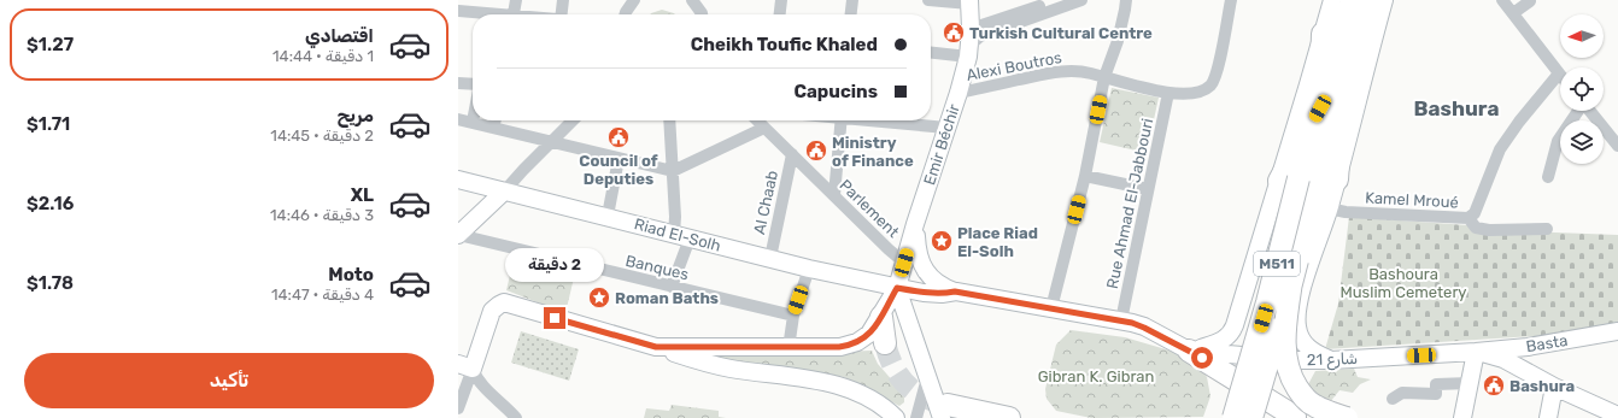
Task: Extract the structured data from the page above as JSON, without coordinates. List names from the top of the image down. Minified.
{"streets":{"highway":["M511"],"street":["Alexi Boutros","Emir Béchir","Kamel Mroué","Al Chaab","Rue Ahmad El-Jabbouri","Parlement","Riad El-Solh","Banques","Basta","شارع 21"]},"crossings":[["Alexi Boutros","Emir Béchir"],["Alexi Boutros","Rue Ahmad El-Jabbouri"],["Emir Béchir","Parlement"],["Emir Béchir","Riad El-Solh"],["Al Chaab","Parlement"],["Al Chaab","Riad El-Solh"],["Basta","شارع 21"]],"districts":["Bashura"],"parks":["Bashoura Muslim Cemetery","Gibran K. Gibran"],"places":{"public building":["Turkish Cultural Centre","Council of Deputies","Ministry of Finance","Bashura"],"place":["Place Riad El-Solh","Roman Baths"]},"north":"left","page":{"list":[{"name":"اقتصادي","note":"1 دقيقة · 14:44","value":"$1.27"},{"name":"مريح","note":"2 دقيقة · 14:45","value":"$1.71"},{"name":"XL","note":"3 دقيقة · 14:46","value":"$2.16"},{"name":"Moto","note":"4 دقيقة · 14:47","value":"$1.78"}],"banner":["Cheikh Toufic Khaled","Capucins"],"bubble":"2 دقيقة","buttons":"تأكيد"}}
